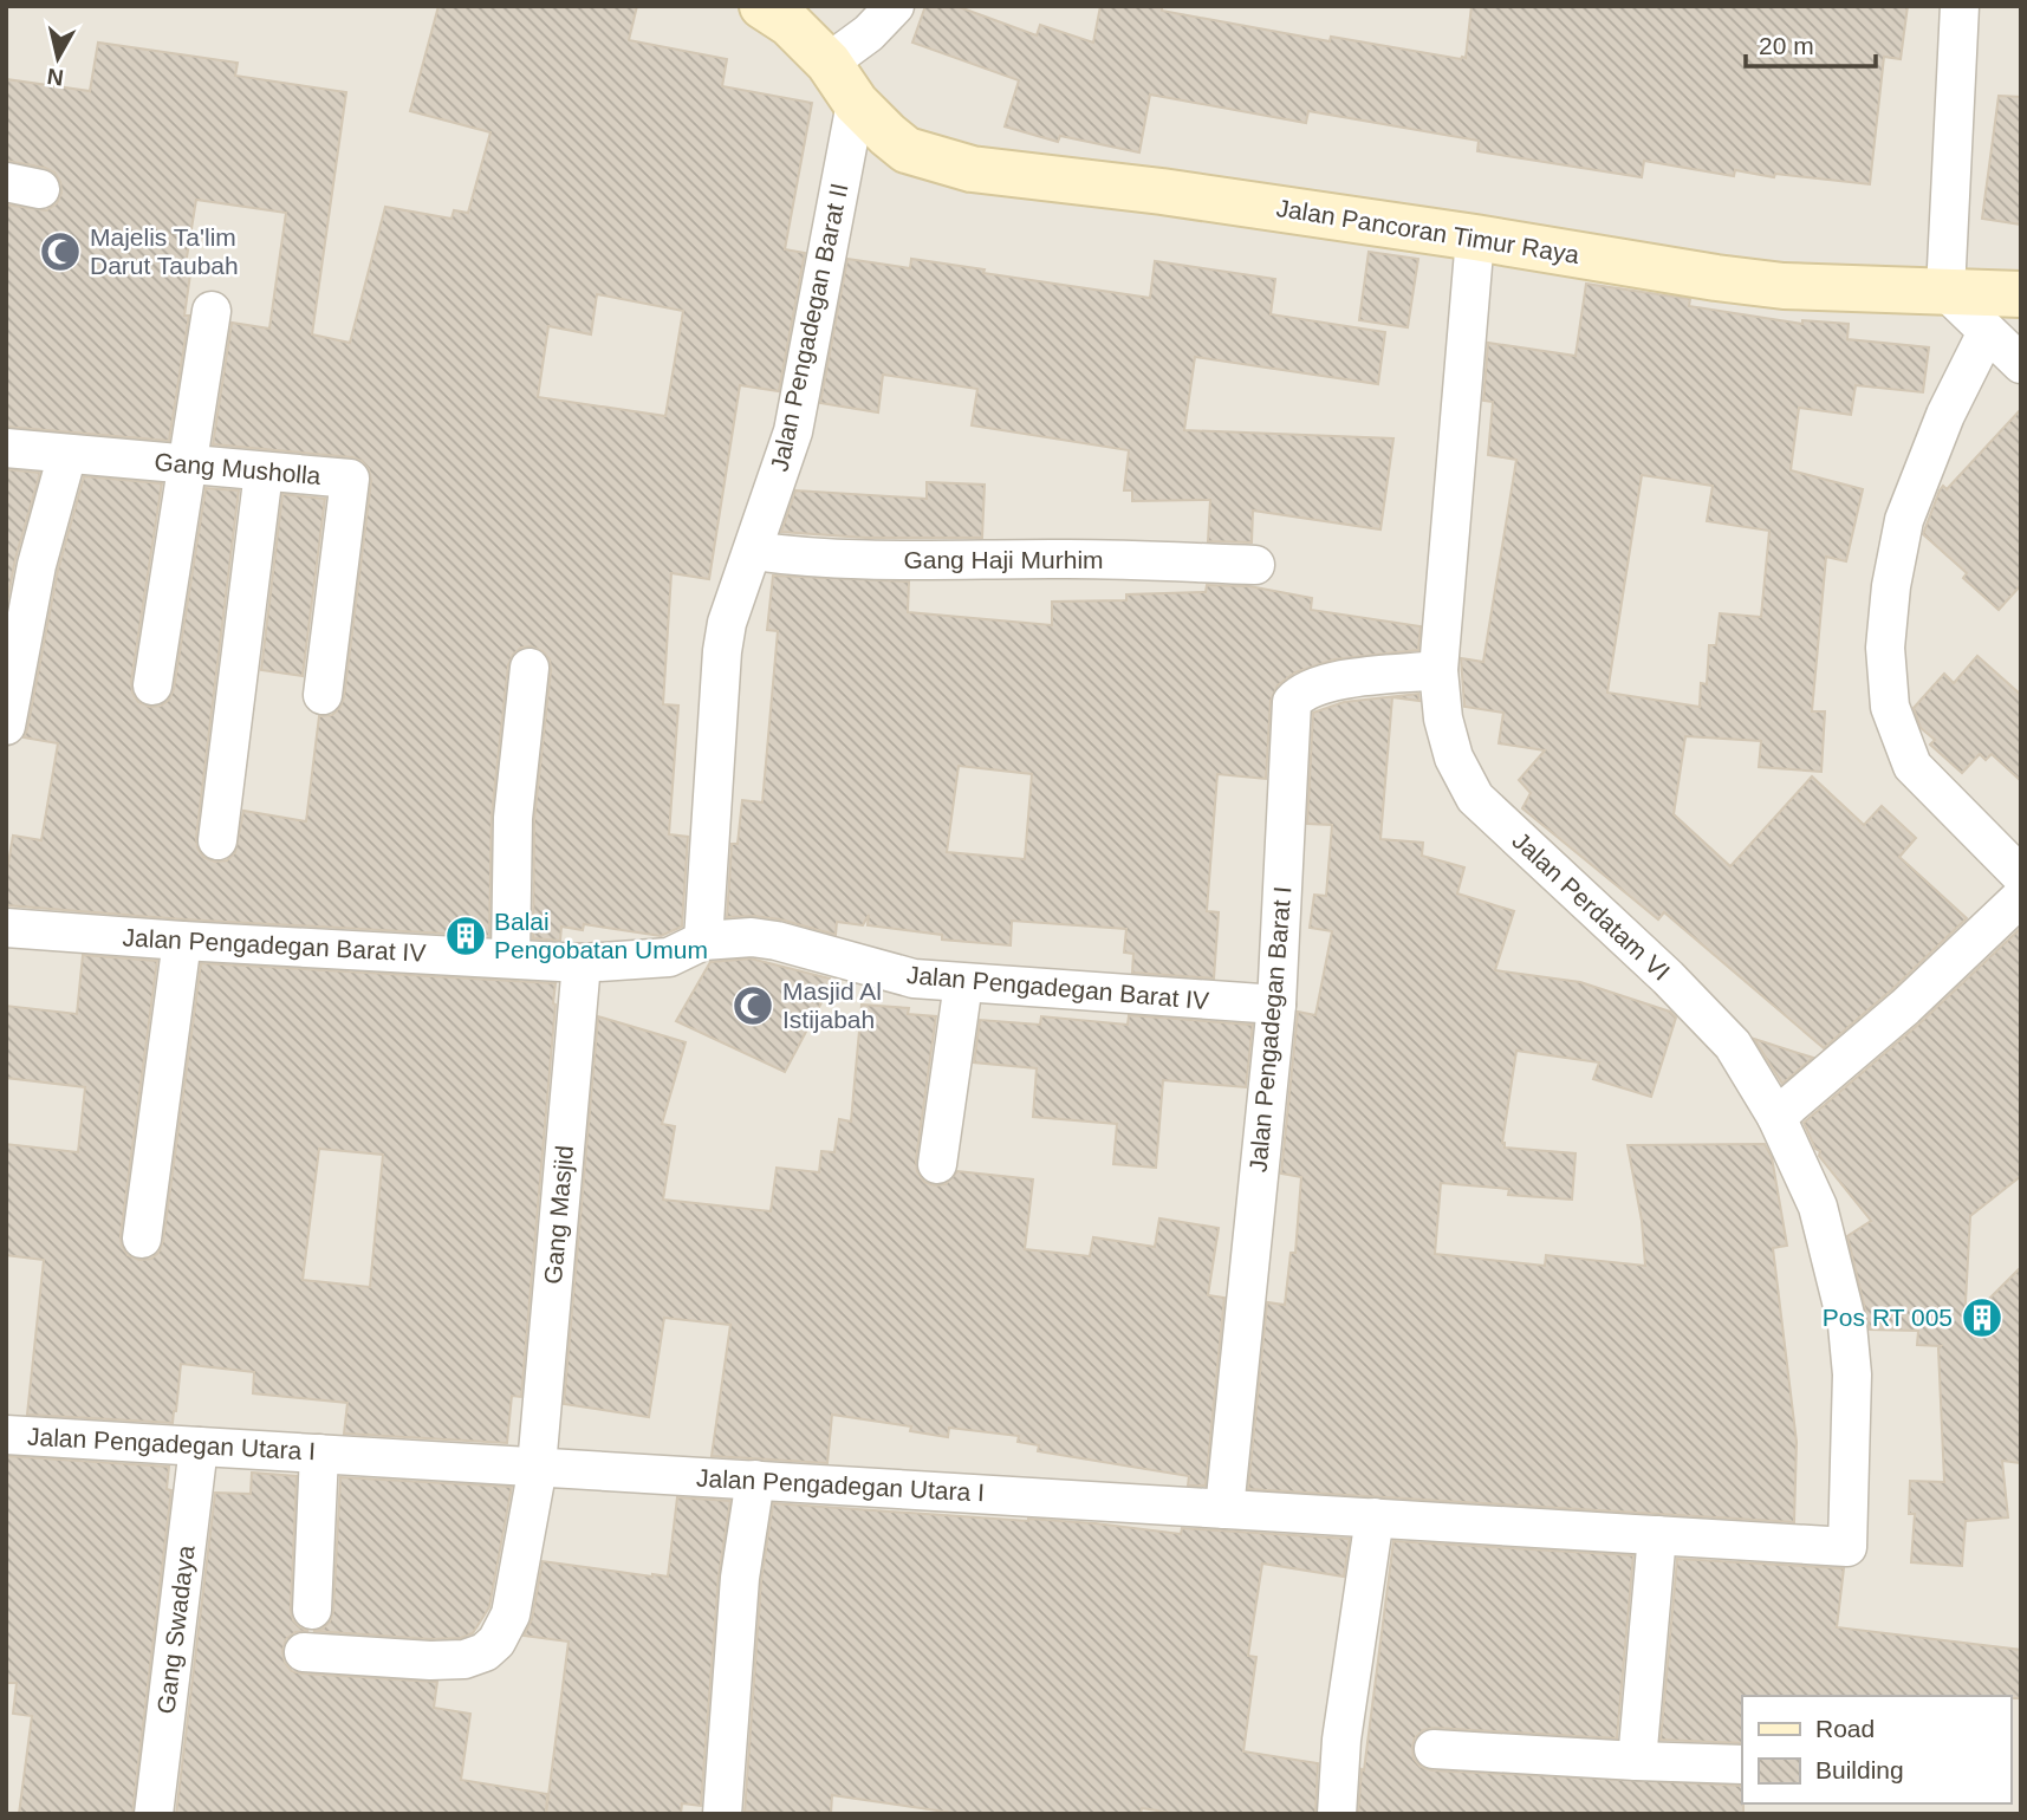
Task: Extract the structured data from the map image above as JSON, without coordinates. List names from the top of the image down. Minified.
{"streets":{"street":["Jalan Pancoran Timur Raya","Jalan Pengadegan Barat II","Gang Musholla","Gang Haji Murhim","Jalan Perdatam VI","Jalan Pengadegan Barat IV","Jalan Pengadegan Barat I","Gang Masjid","Jalan Pengadegan Utara I","Gang Swadaya"]},"crossings":[["Jalan Pancoran Timur Raya","Jalan Pengadegan Barat II"],["Jalan Pancoran Timur Raya","Jalan Perdatam VI"],["Jalan Pengadegan Barat II","Gang Haji Murhim"],["Jalan Pengadegan Barat II","Jalan Pengadegan Barat IV"],["Jalan Perdatam VI","Jalan Pengadegan Barat I"],["Jalan Pengadegan Barat IV","Jalan Pengadegan Barat I"],["Jalan Pengadegan Barat IV","Gang Masjid"],["Jalan Pengadegan Barat I","Jalan Pengadegan Utara I"],["Gang Masjid","Jalan Pengadegan Utara I"],["Jalan Pengadegan Utara I","Gang Swadaya"]],"places":{"mosque":["Majelis Ta'lim Darut Taubah","Masjid Al Istijabah"],"building":["Balai Pengobatan Umum","Pos RT 005"]},"legend":["Road","Building"],"scale_bar":"20 m","north":"bottom"}
